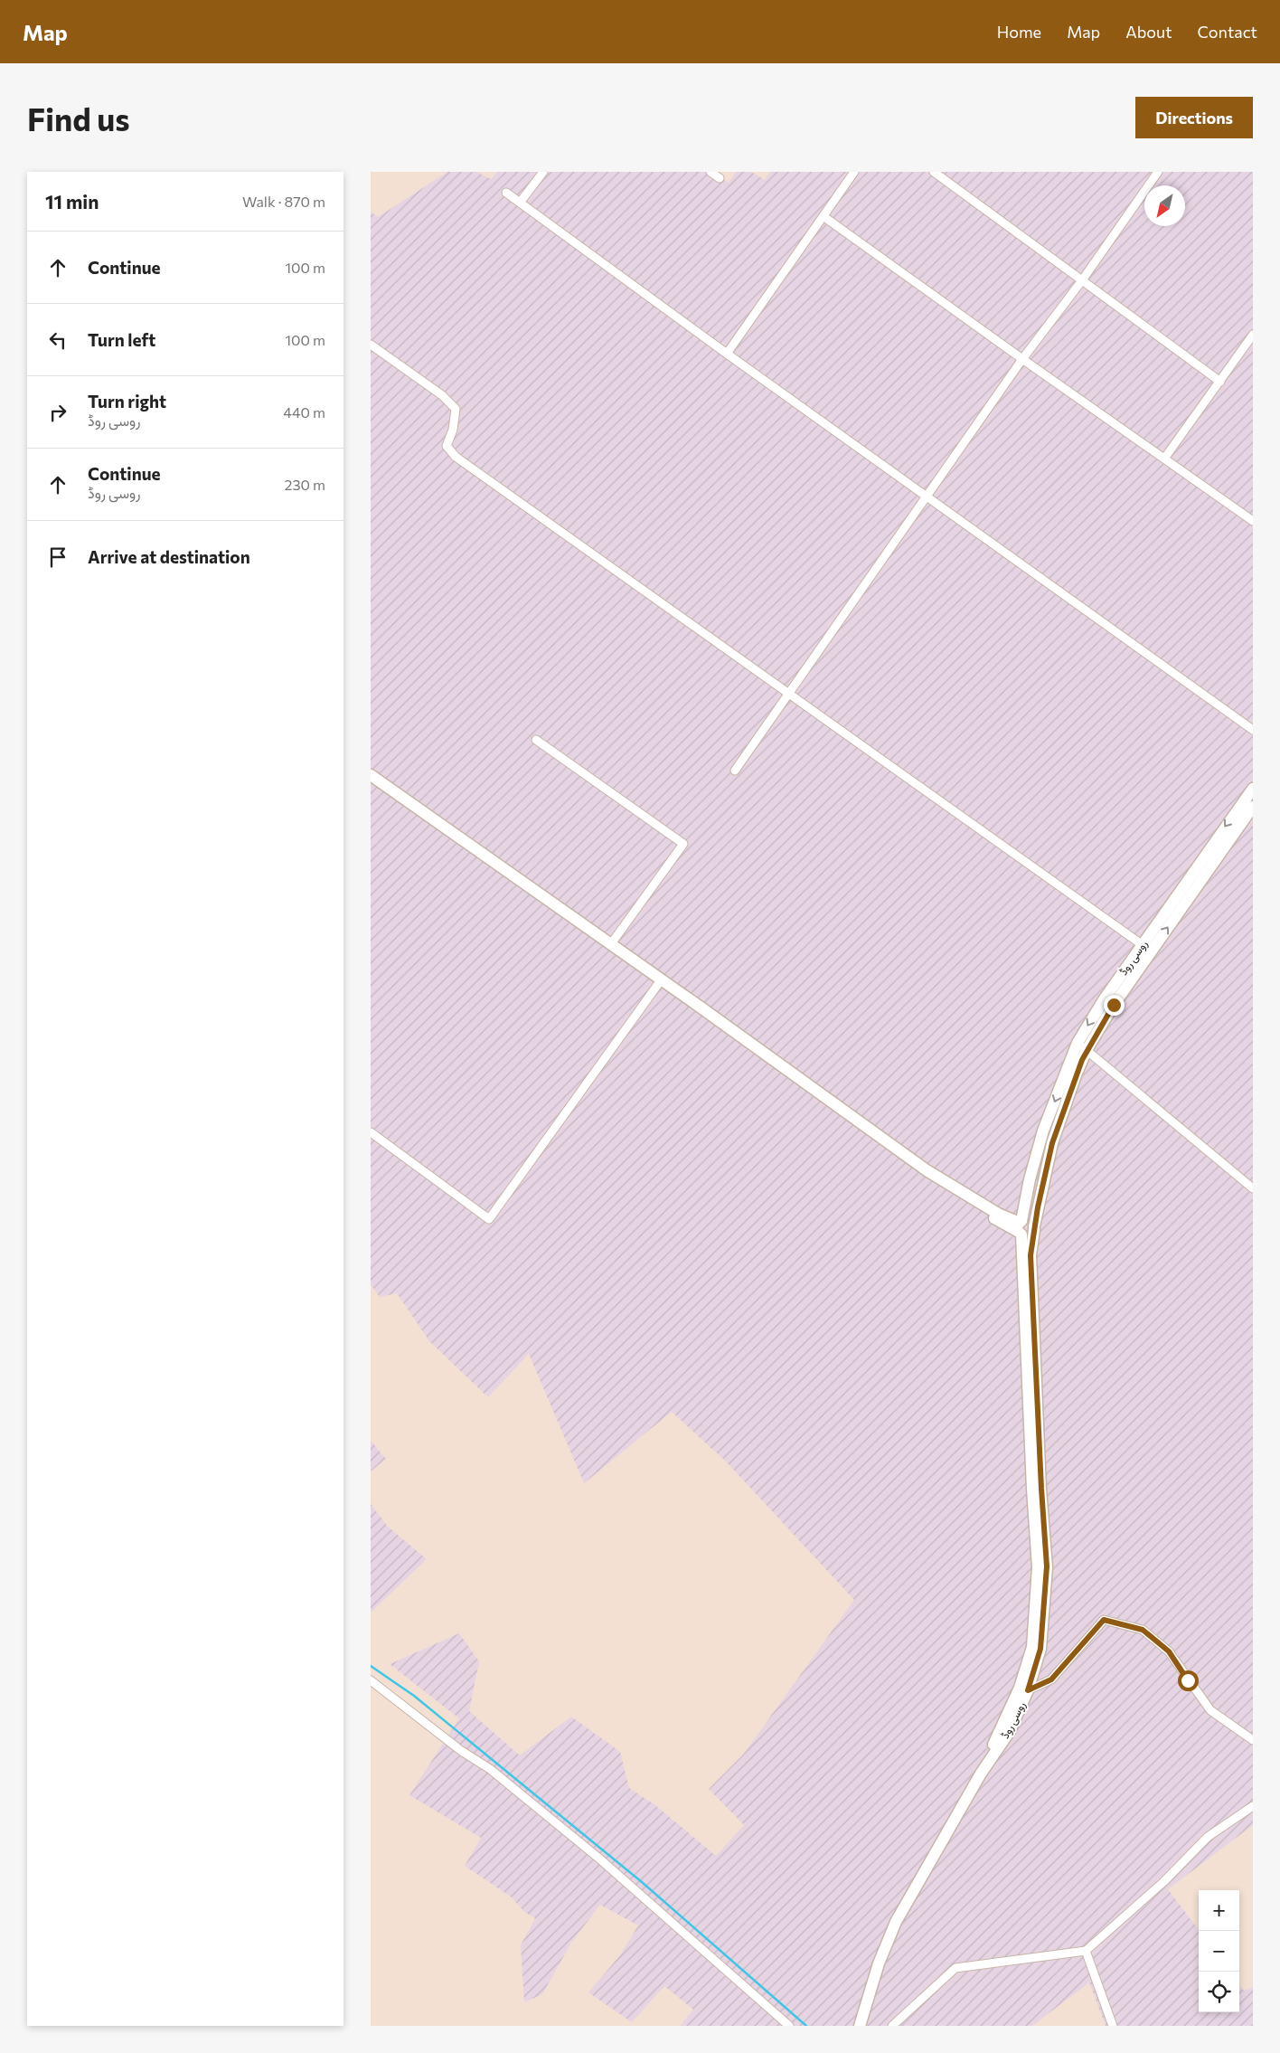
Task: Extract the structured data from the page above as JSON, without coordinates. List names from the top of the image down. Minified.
{"streets":{"main road":["روسی روڈ"]},"north":"bottom left","page":{"header":"Map","nav":["Home","Map","About","Contact"],"buttons":"Directions","title":"Find us","heading":["11 min","Walk · 870 m"],"list":[["Continue","100 m"],["Turn left","100 m"],["Turn right","روسی روڈ","440 m"],["Continue","روسی روڈ","230 m"],"Arrive at destination"],"map_buttons":["+","−"]}}
